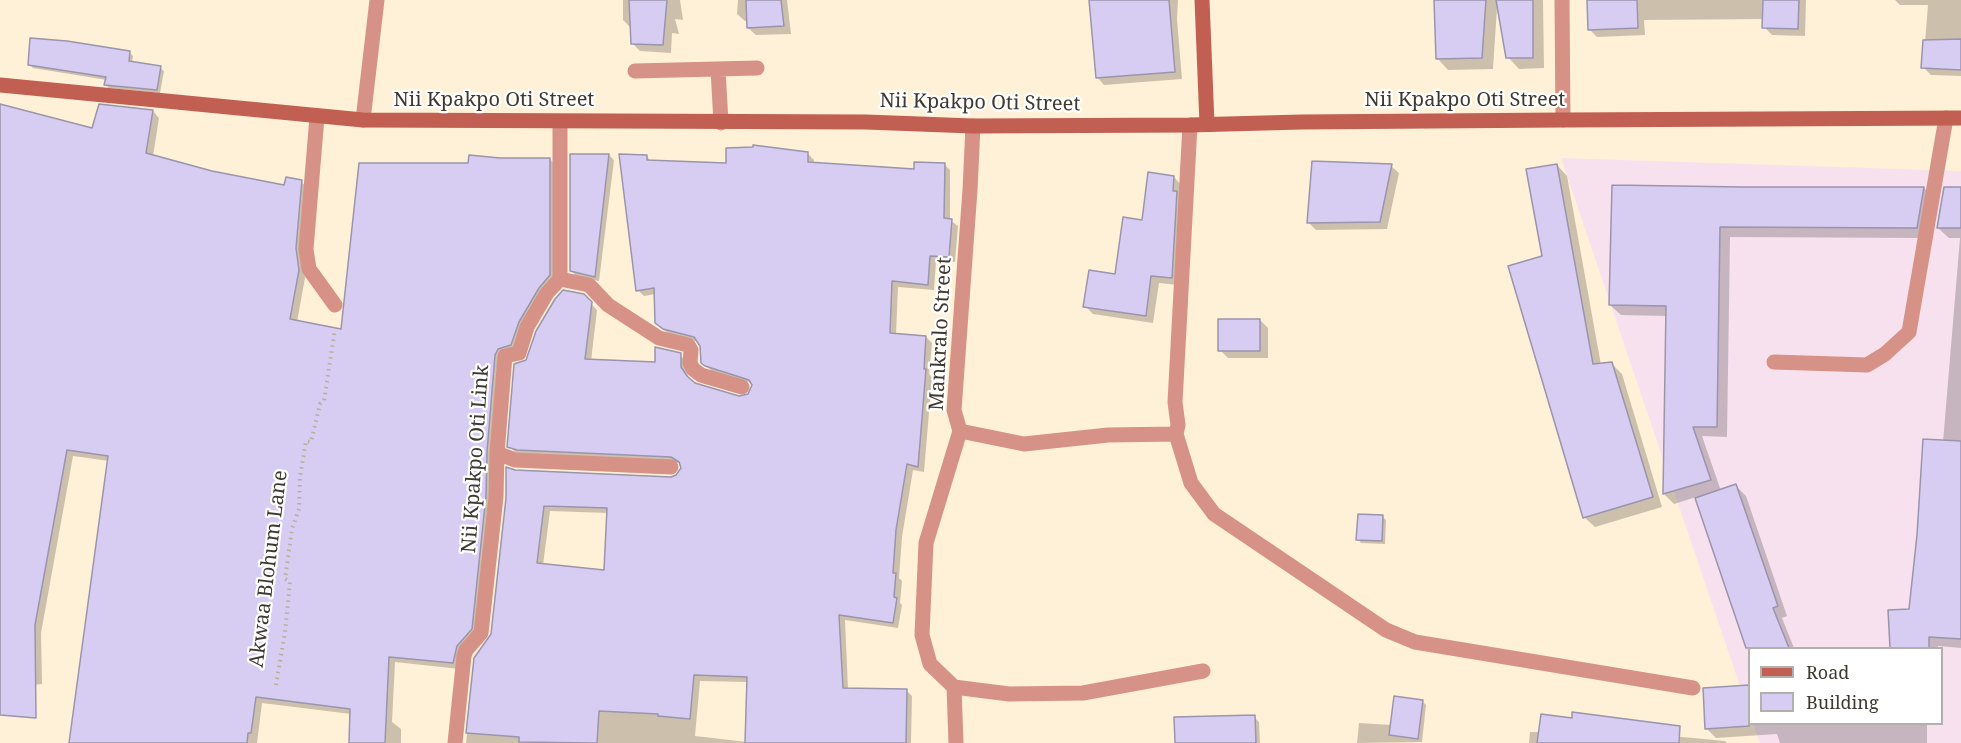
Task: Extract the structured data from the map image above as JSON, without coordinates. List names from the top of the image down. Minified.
{"streets":{"street":["Nii Kpakpo Oti Street","Mankralo Street","Nii Kpakpo Oti Link"],"path":["Akwaa Blohum Lane"]},"crossings":[["Nii Kpakpo Oti Street","Mankralo Street"]],"legend":["Road","Building"]}
